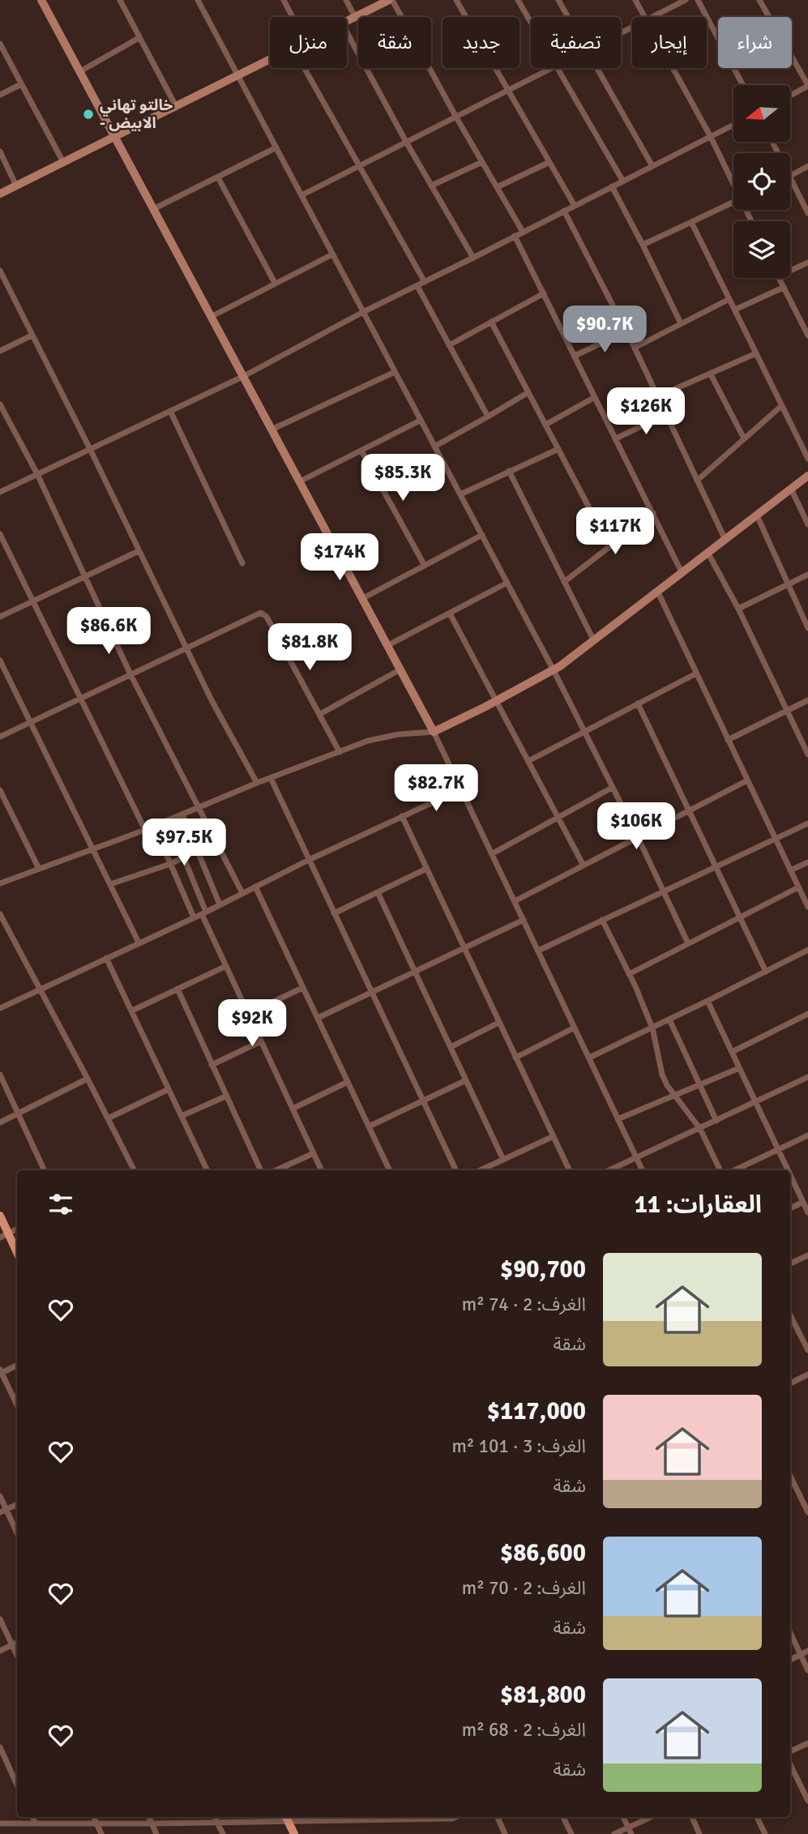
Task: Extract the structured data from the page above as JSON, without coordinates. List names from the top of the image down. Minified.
{"places":["خالتو تهاني - الابيض"],"north":"left","page":{"chip":["شراء","إيجار","تصفية","جديد","شقة","منزل"],"price":["$90.7K","$126K","$85.3K","$117K","$174K","$86.6K","$81.8K","$82.7K","$106K","$97.5K","$92K"],"heading":"العقارات: 11","list":[{"name":"$90,700","note":"الغرف: 2 · 74 m² · شقة"},{"name":"$117,000","note":"الغرف: 3 · 101 m² · شقة"},{"name":"$86,600","note":"الغرف: 2 · 70 m² · شقة"},{"name":"$81,800","note":"الغرف: 2 · 68 m² · شقة"}]}}
